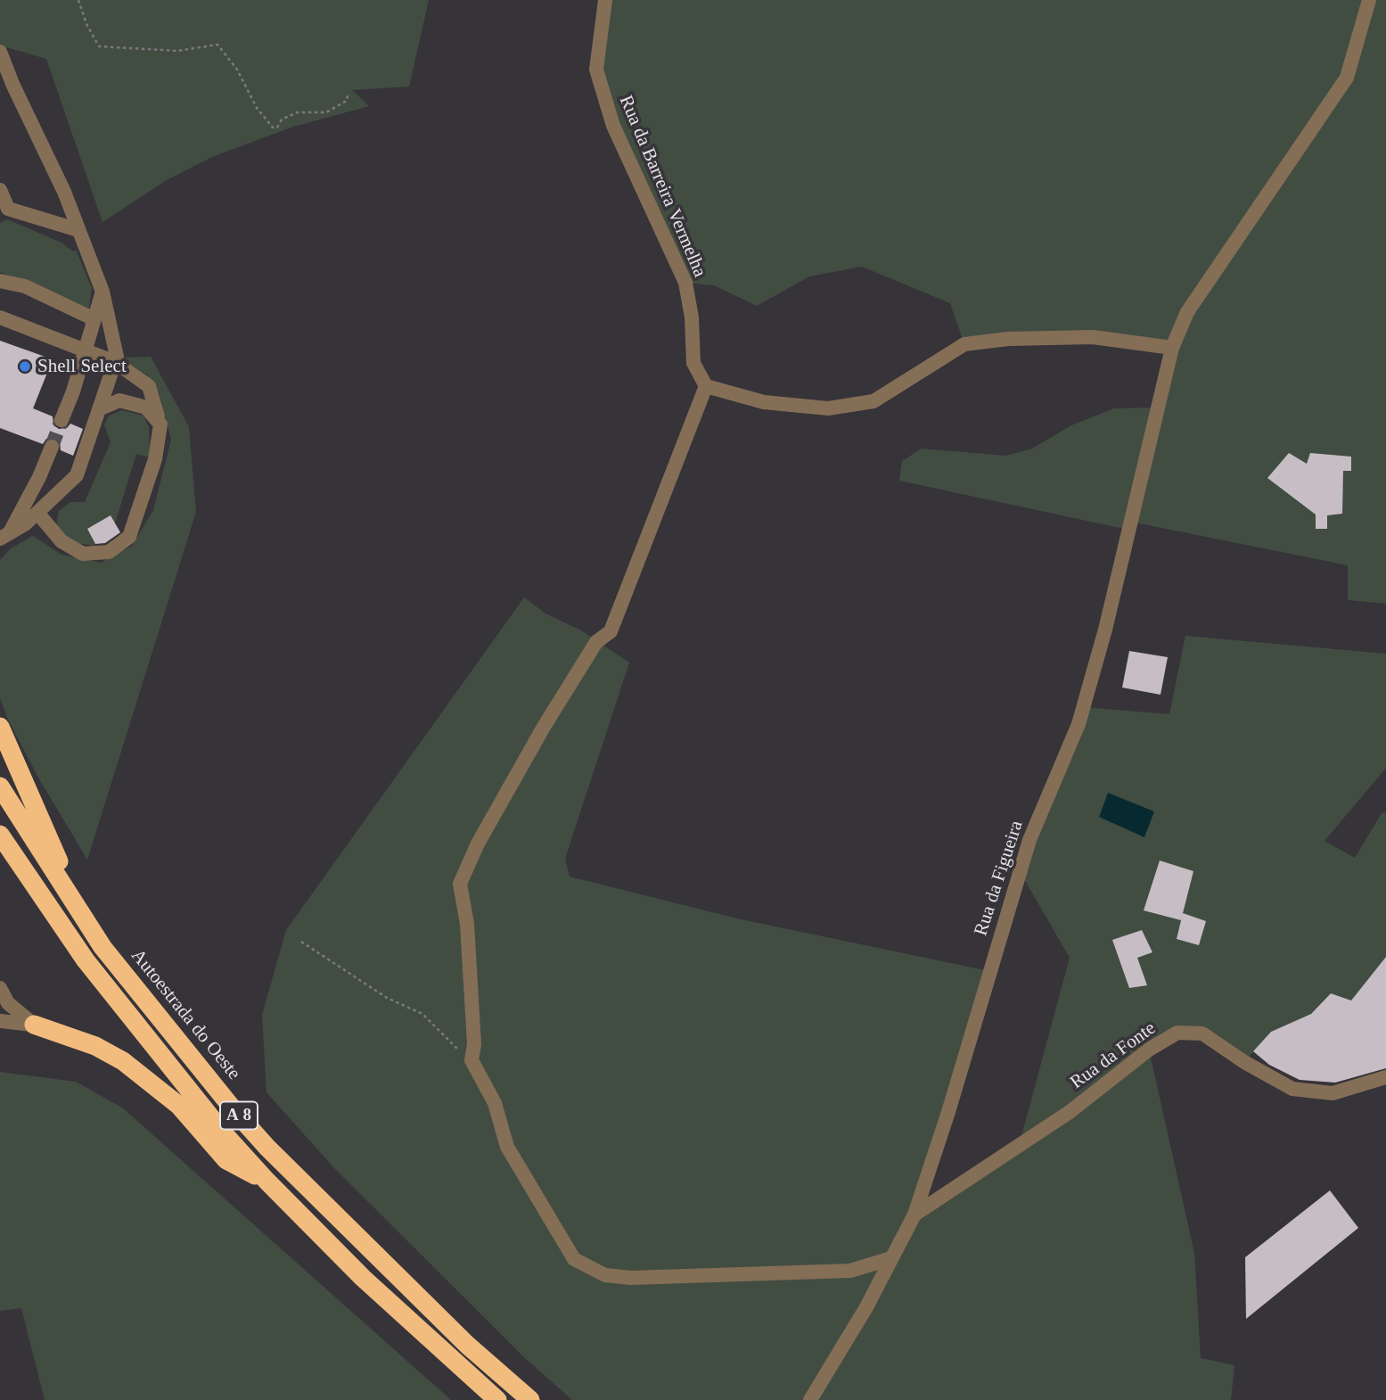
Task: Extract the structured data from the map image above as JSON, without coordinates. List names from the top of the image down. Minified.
{"streets":{"highway":["Autoestrada do Oeste","A 8"],"street":["Rua da Barreira Vermelha","Rua da Figueira","Rua da Fonte"]},"crossings":[["Rua da Figueira","Rua da Fonte"]],"places":["Shell Select"]}
